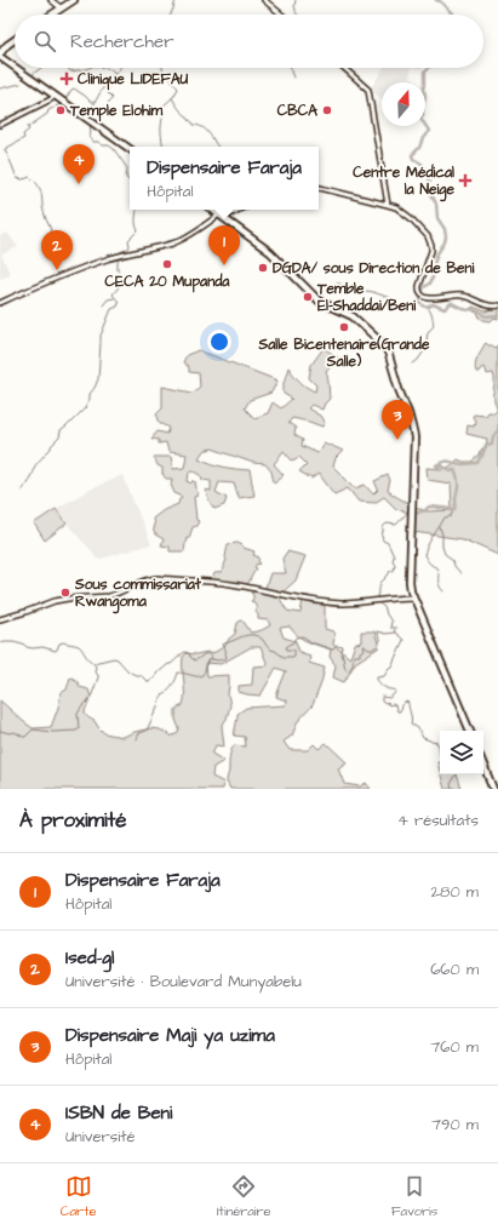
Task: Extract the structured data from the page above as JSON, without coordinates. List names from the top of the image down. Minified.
{"places":{"health":["Clinique LIDEFAU","Centre Médical la Neige"],"other":["Temple Elohim","CBCA","CECA 20 Mupanda","DGDA/ sous Direction de Beni","Temble El-Shaddai/Beni","Salle Bicentenaire(Grande Salle)","Sous commissariat Rwangoma"]},"north":"top","page":{"search":"Rechercher","pins":["4","1","2","3"],"popup":["Dispensaire Faraja","Hôpital"],"heading":["À proximité","4 résultats"],"list":[{"mark":"1","name":"Dispensaire Faraja","note":"Hôpital","value":"280 m"},{"mark":"2","name":"Ised-gl","note":"Université · Boulevard Munyabelu","value":"660 m"},{"mark":"3","name":"Dispensaire Maji ya uzima","note":"Hôpital","value":"760 m"},{"mark":"4","name":"ISBN de Beni","note":"Université","value":"790 m"}],"nav":["Carte","Itinéraire","Favoris"]}}
